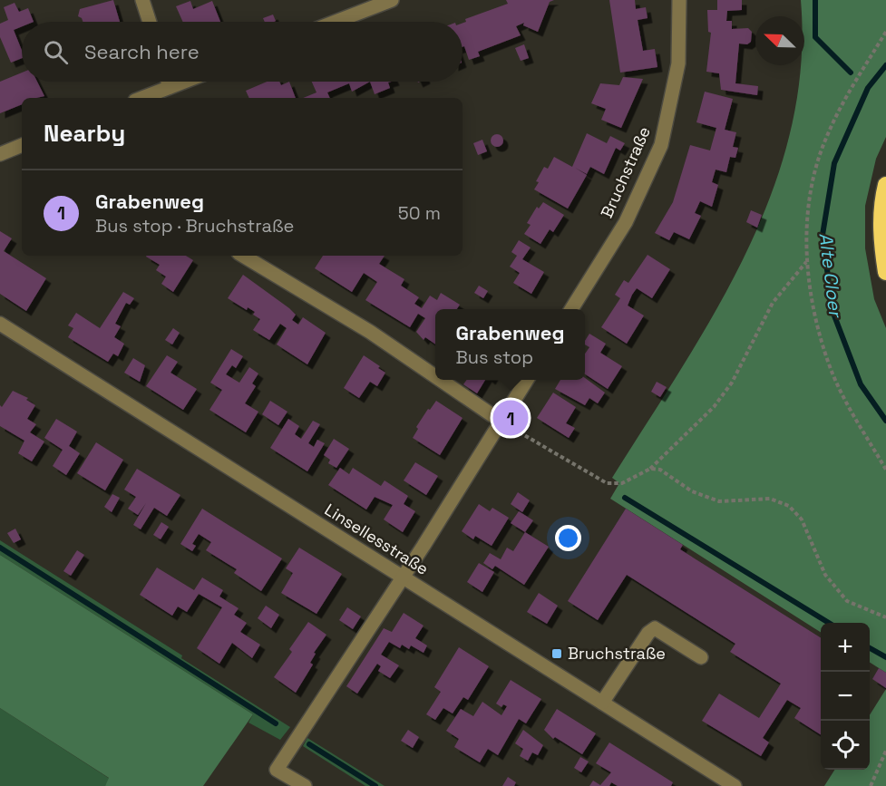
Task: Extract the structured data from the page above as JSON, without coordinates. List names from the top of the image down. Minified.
{"streets":{"street":["Bruchstraße","Linsellesstraße"]},"water":["Alte Cloer"],"places":{"transit":["Bruchstraße"]},"north":"top left","page":{"search":"Search here","heading":"Nearby","list":[{"mark":"1","name":"Grabenweg","note":"Bus stop · Bruchstraße","value":"50 m"}],"popup":["Grabenweg","Bus stop"],"pins":"1","map_buttons":["+","−"]}}
